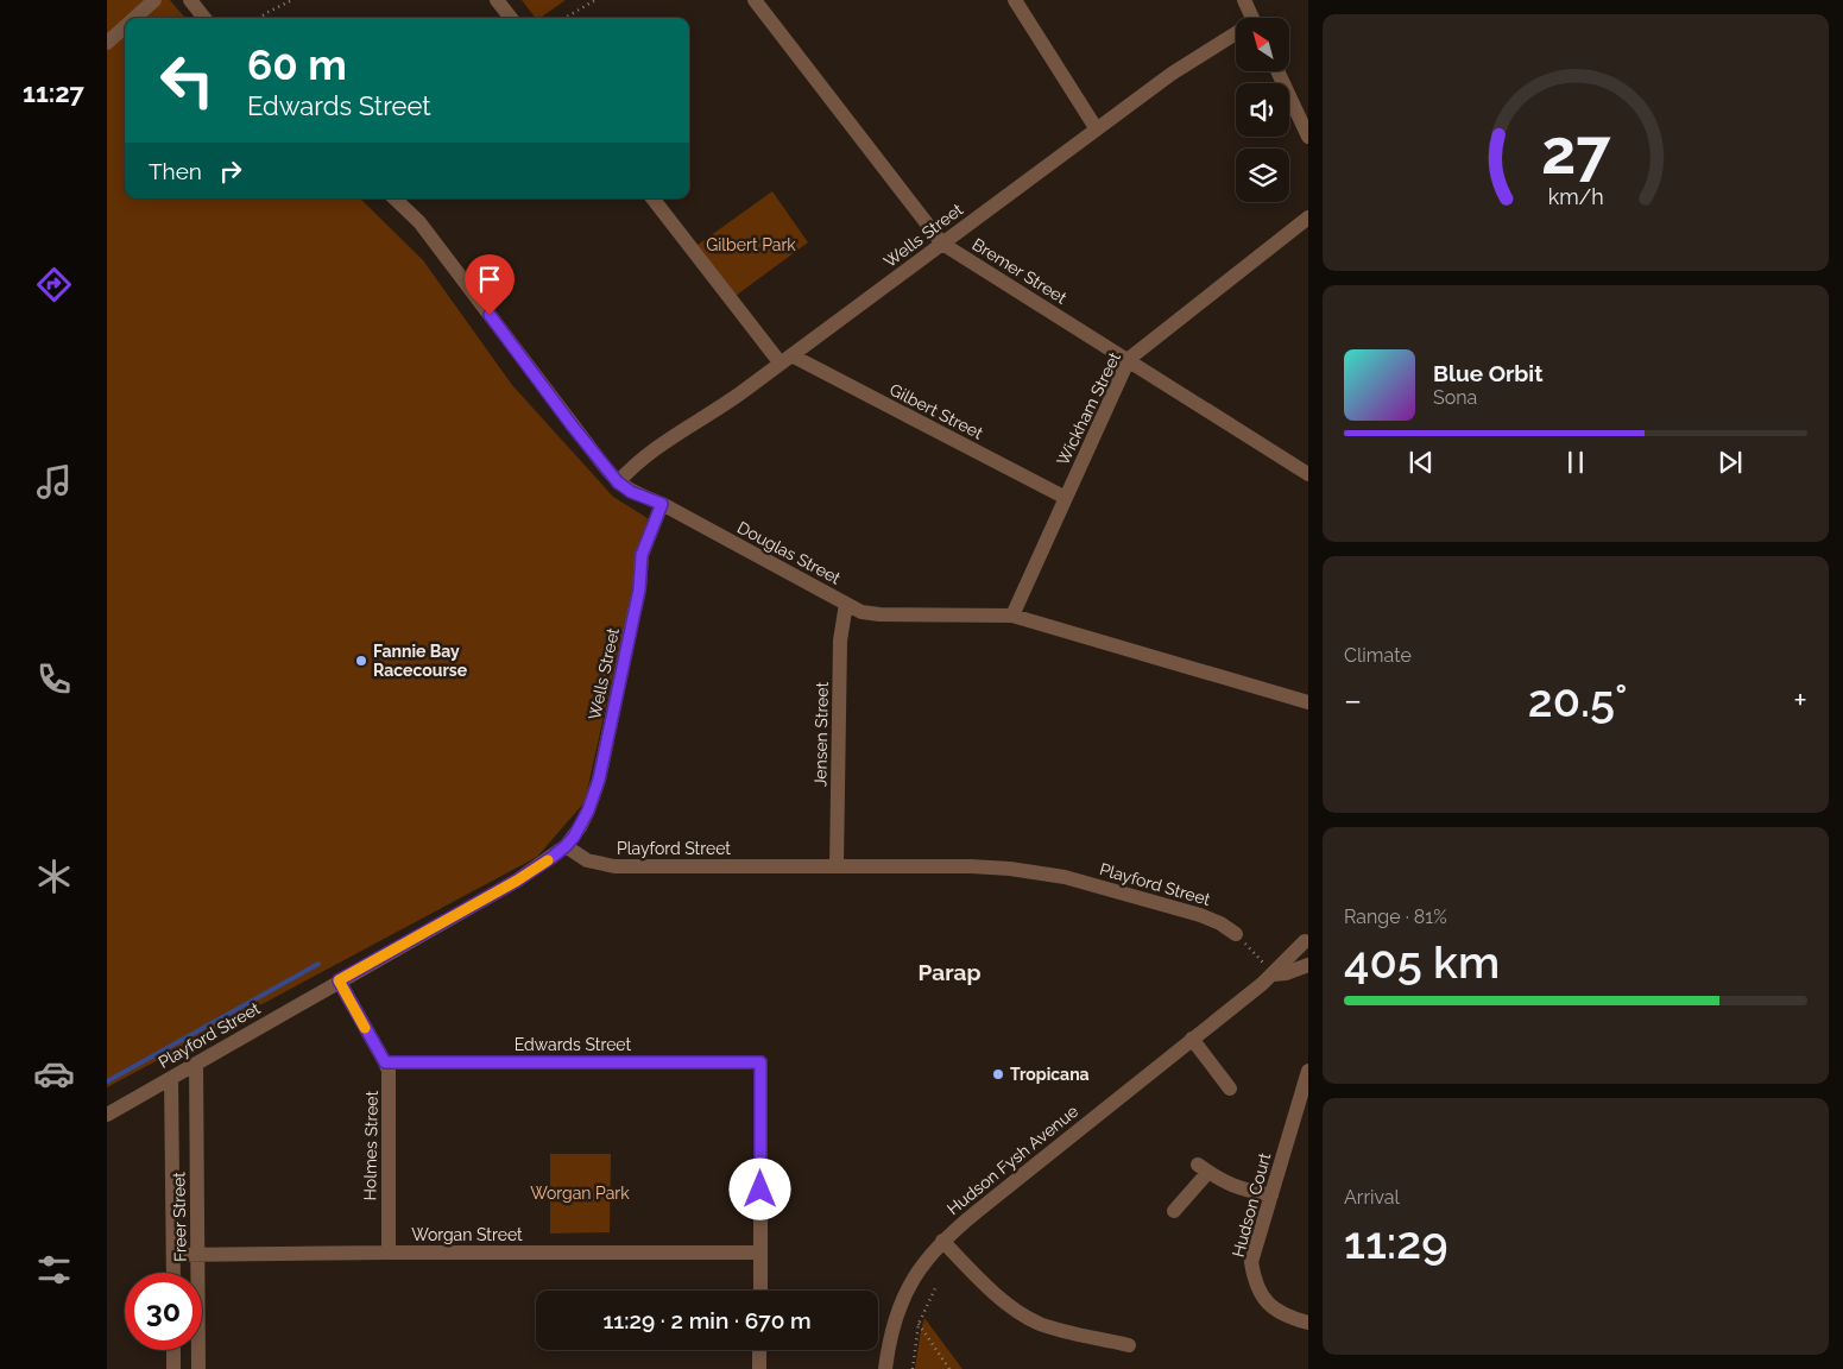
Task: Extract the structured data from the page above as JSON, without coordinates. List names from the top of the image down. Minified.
{"streets":{"street":["Wells Street","Bremer Street","Wickham Street","Gilbert Street","Douglas Street","Jensen Street","Playford Street","Edwards Street","Holmes Street","Hudson Fysh Avenue","Hudson Court","Freer Street","Worgan Street"]},"crossings":[["Wells Street","Bremer Street"],["Wells Street","Gilbert Street"],["Wells Street","Douglas Street"],["Wells Street","Playford Street"],["Bremer Street","Wickham Street"],["Wickham Street","Gilbert Street"],["Wickham Street","Douglas Street"],["Douglas Street","Jensen Street"],["Jensen Street","Playford Street"],["Playford Street","Holmes Street"],["Playford Street","Freer Street"],["Edwards Street","Holmes Street"],["Edwards Street","Worgan Street"],["Holmes Street","Worgan Street"],["Freer Street","Worgan Street"]],"districts":["Parap"],"parks":["Gilbert Park","Worgan Park"],"places":["Fannie Bay Racecourse","Tropicana"],"north":"top left","page":{"tabs":"11:27","turn":["60 m","Edwards Street"],"then":"Then","song":["Blue Orbit","Sona"],"tile":["Climate",["Range · 81%","405 km"],["Arrival","11:29"]],"heat":["−","20.5°","+"],"limit":"30","trip":"11:29 · 2 min · 670 m","gauge":["27","km/h"]}}
